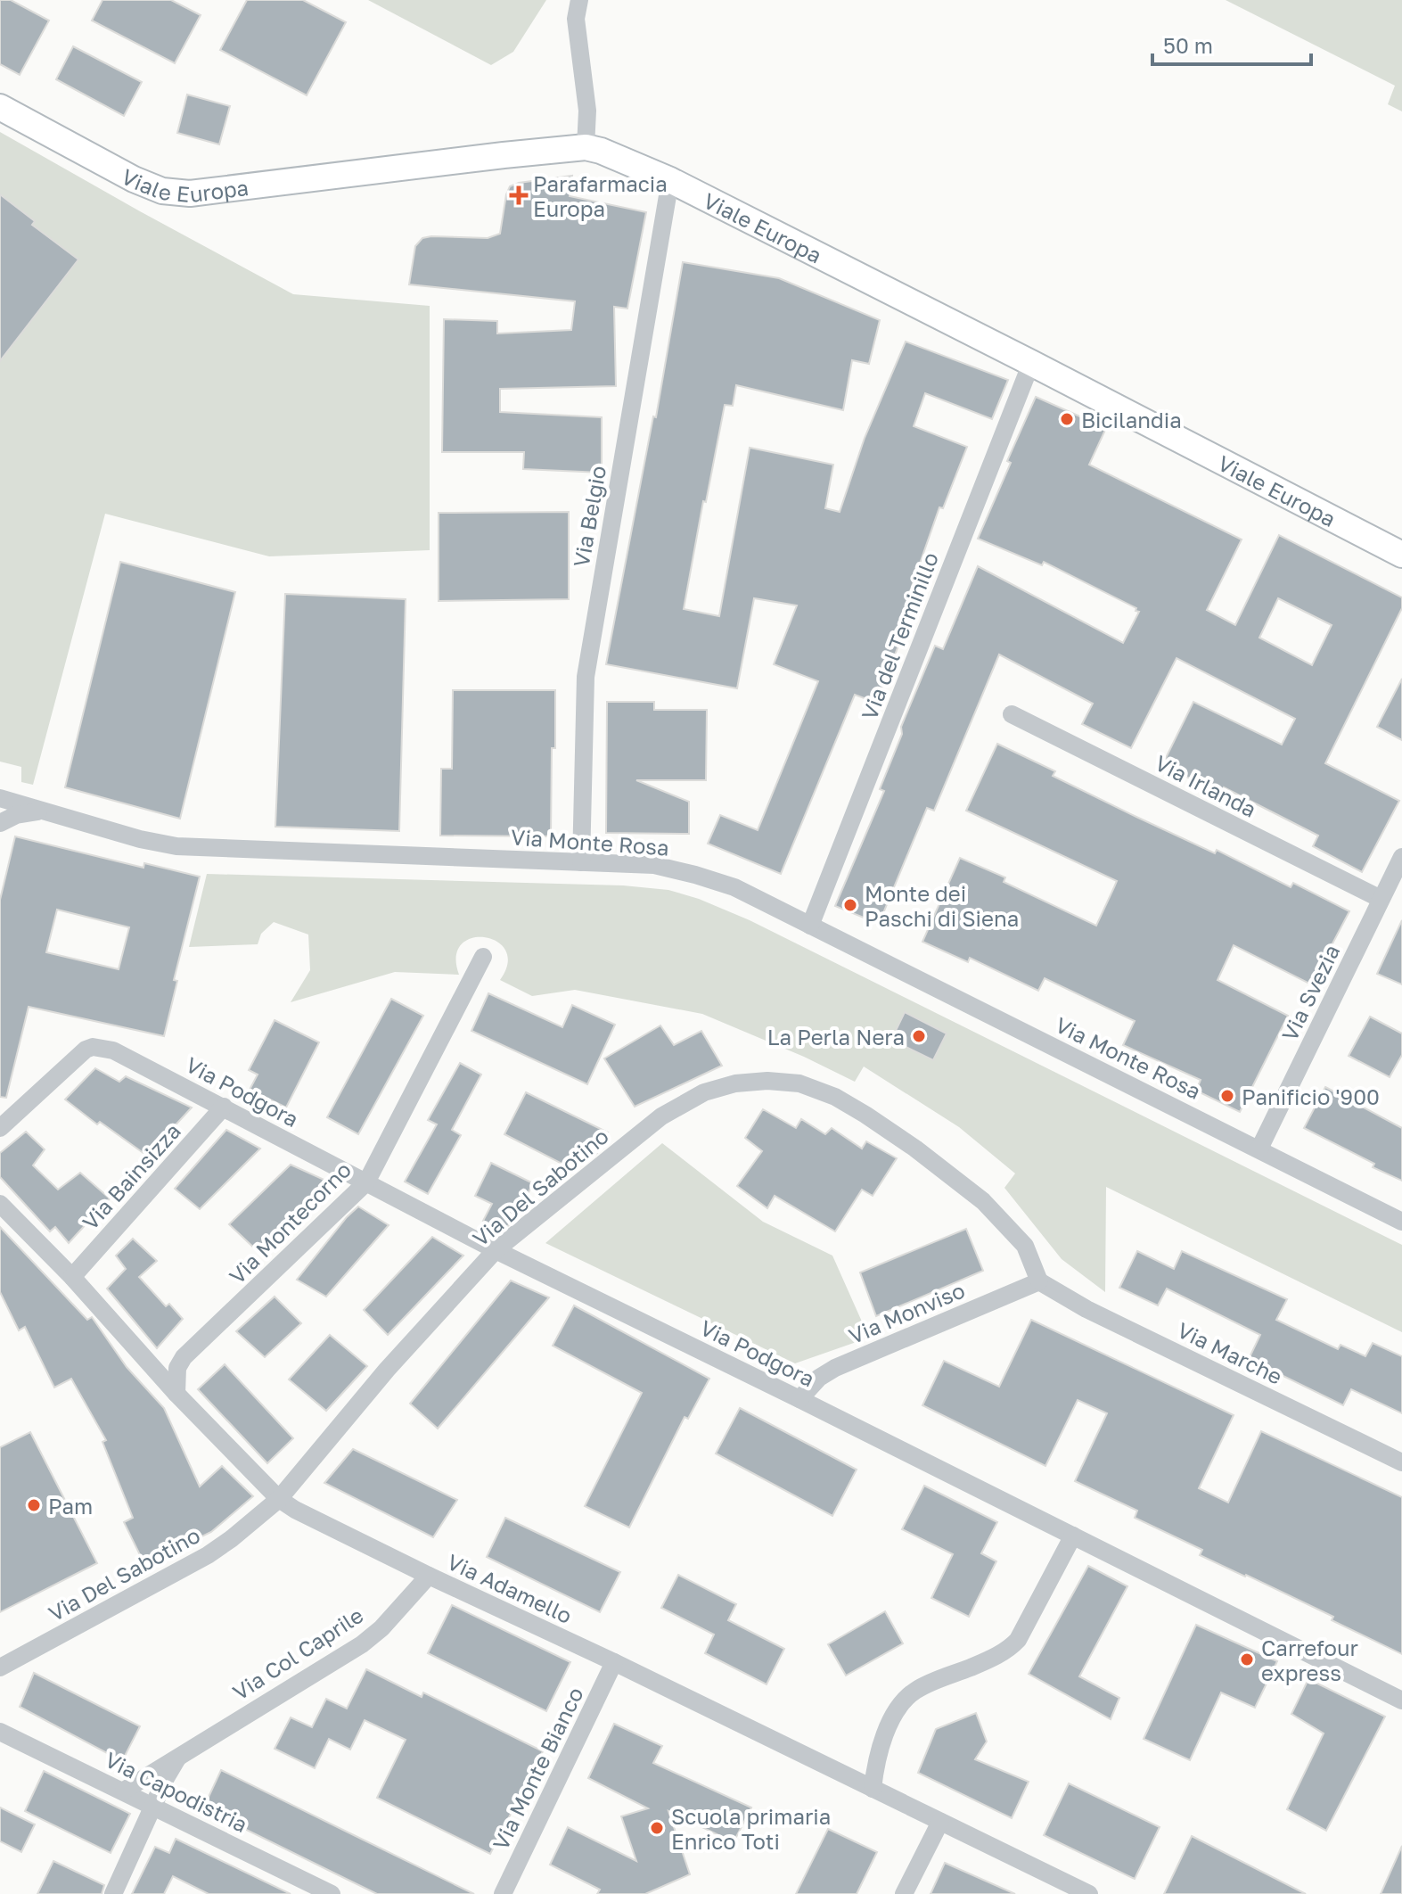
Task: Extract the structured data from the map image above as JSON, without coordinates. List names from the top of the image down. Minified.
{"streets":{"street":["Viale Europa","Via Belgio","Via del Terminillo","Via Irlanda","Via Monte Rosa","Via Svezia","Via Podgora","Via Bainsizza","Via Del Sabotino","Via Montecorno","Via Monviso","Via Marche","Via Adamello","Via Col Caprile","Via Monte Bianco","Via Capodistria"]},"crossings":[["Viale Europa","Via Belgio"],["Viale Europa","Via del Terminillo"],["Via Belgio","Via Monte Rosa"],["Via del Terminillo","Via Monte Rosa"],["Via Irlanda","Via Svezia"],["Via Monte Rosa","Via Svezia"],["Via Podgora","Via Bainsizza"],["Via Podgora","Via Del Sabotino"],["Via Podgora","Via Montecorno"],["Via Podgora","Via Monviso"],["Via Bainsizza","Via Adamello"],["Via Del Sabotino","Via Monviso"],["Via Del Sabotino","Via Marche"],["Via Del Sabotino","Via Adamello"],["Via Montecorno","Via Adamello"],["Via Monviso","Via Marche"],["Via Adamello","Via Col Caprile"],["Via Adamello","Via Monte Bianco"],["Via Col Caprile","Via Capodistria"]],"places":{"health":["Parafarmacia Europa"],"other":["Bicilandia","Monte dei Paschi di Siena","La Perla Nera","Panificio '900","Pam","Carrefour express","Scuola primaria Enrico Toti"]},"scale_bar":"50 m"}
